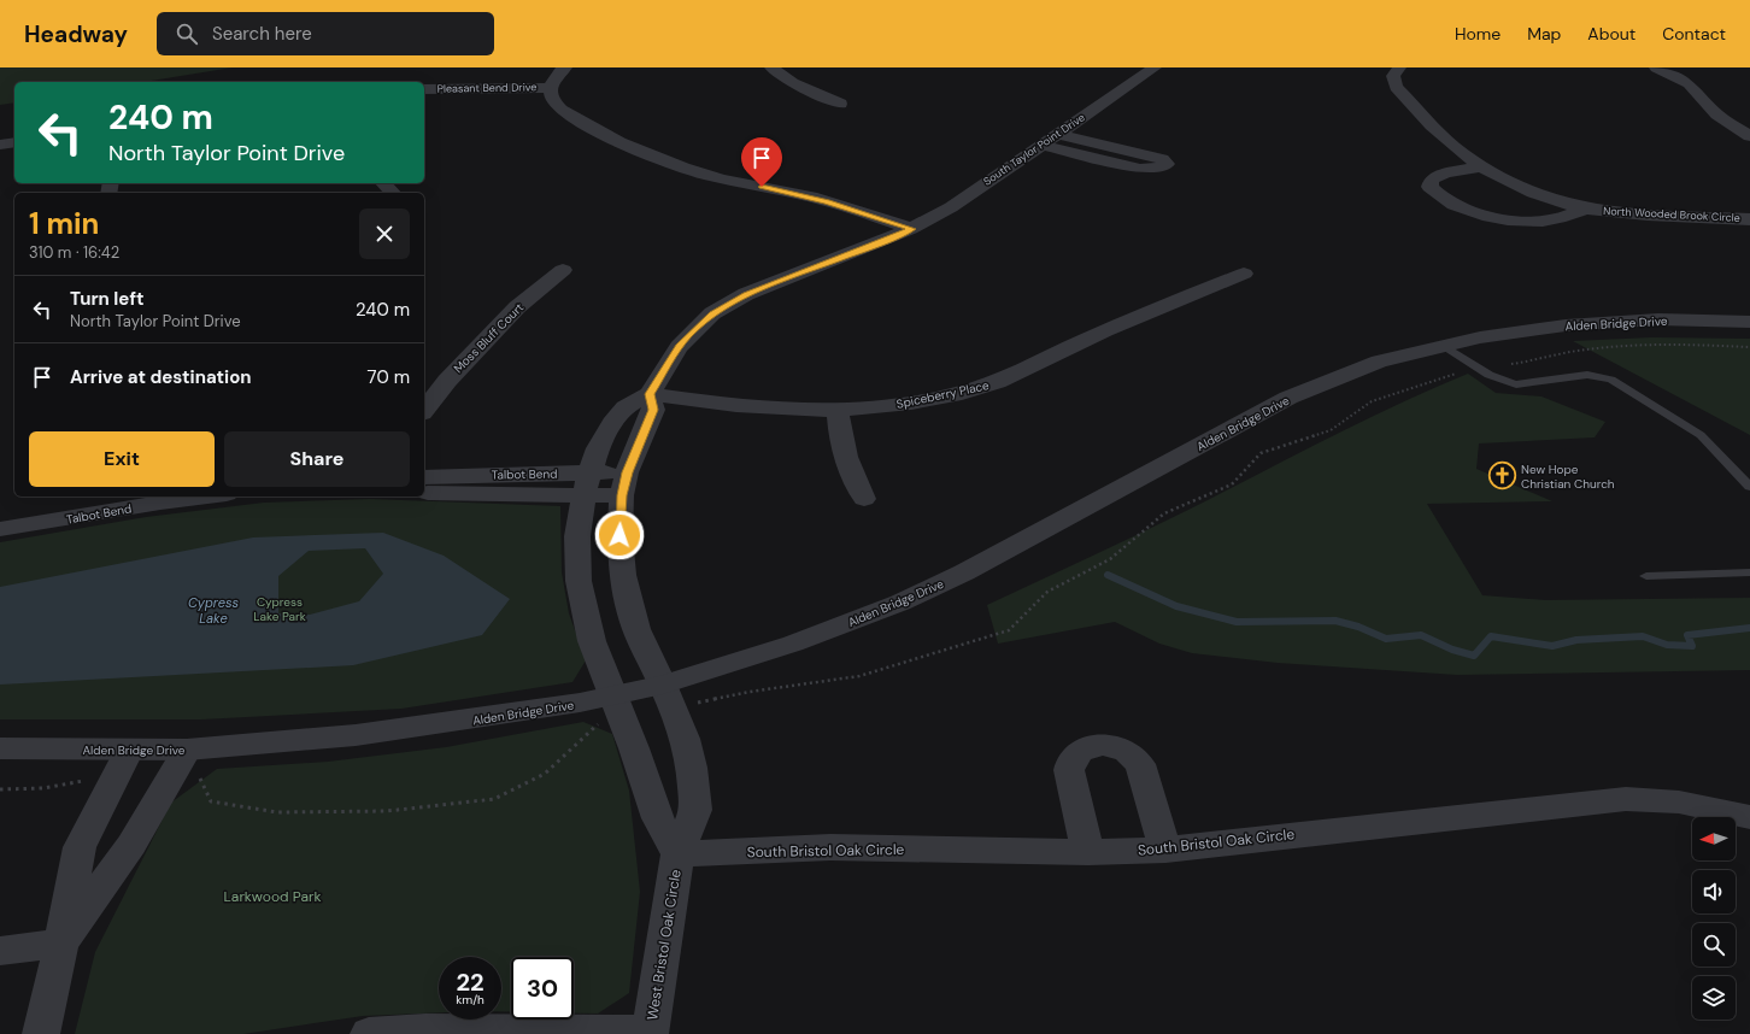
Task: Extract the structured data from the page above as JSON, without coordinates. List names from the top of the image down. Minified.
{"streets":{"street":["Pleasant Bend Drive","South Taylor Point Drive","North Wooded Brook Circle","Alden Bridge Drive","Moss Bluff Court","Spiceberry Place","Talbot Bend","South Bristol Oak Circle","West Bristol Oak Circle"]},"crossings":[["South Taylor Point Drive","Spiceberry Place"],["South Taylor Point Drive","West Bristol Oak Circle"],["Alden Bridge Drive","West Bristol Oak Circle"],["Spiceberry Place","West Bristol Oak Circle"],["Talbot Bend","West Bristol Oak Circle"],["South Bristol Oak Circle","West Bristol Oak Circle"]],"water":["Cypress Lake"],"parks":["Cypress Lake Park","Larkwood Park"],"places":{"church":["New Hope Christian Church"]},"north":"left","page":{"header":"Headway","search":"Search here","nav":["Home","Map","About","Contact"],"turn":["240 m","North Taylor Point Drive"],"heading":["1 min","310 m · 16:42"],"list":[{"name":"Turn left","note":"North Taylor Point Drive","value":"240 m"},{"name":"Arrive at destination","value":"70 m"}],"buttons":["Exit","Share"],"speed":"22 km/h","limit":"30"}}
